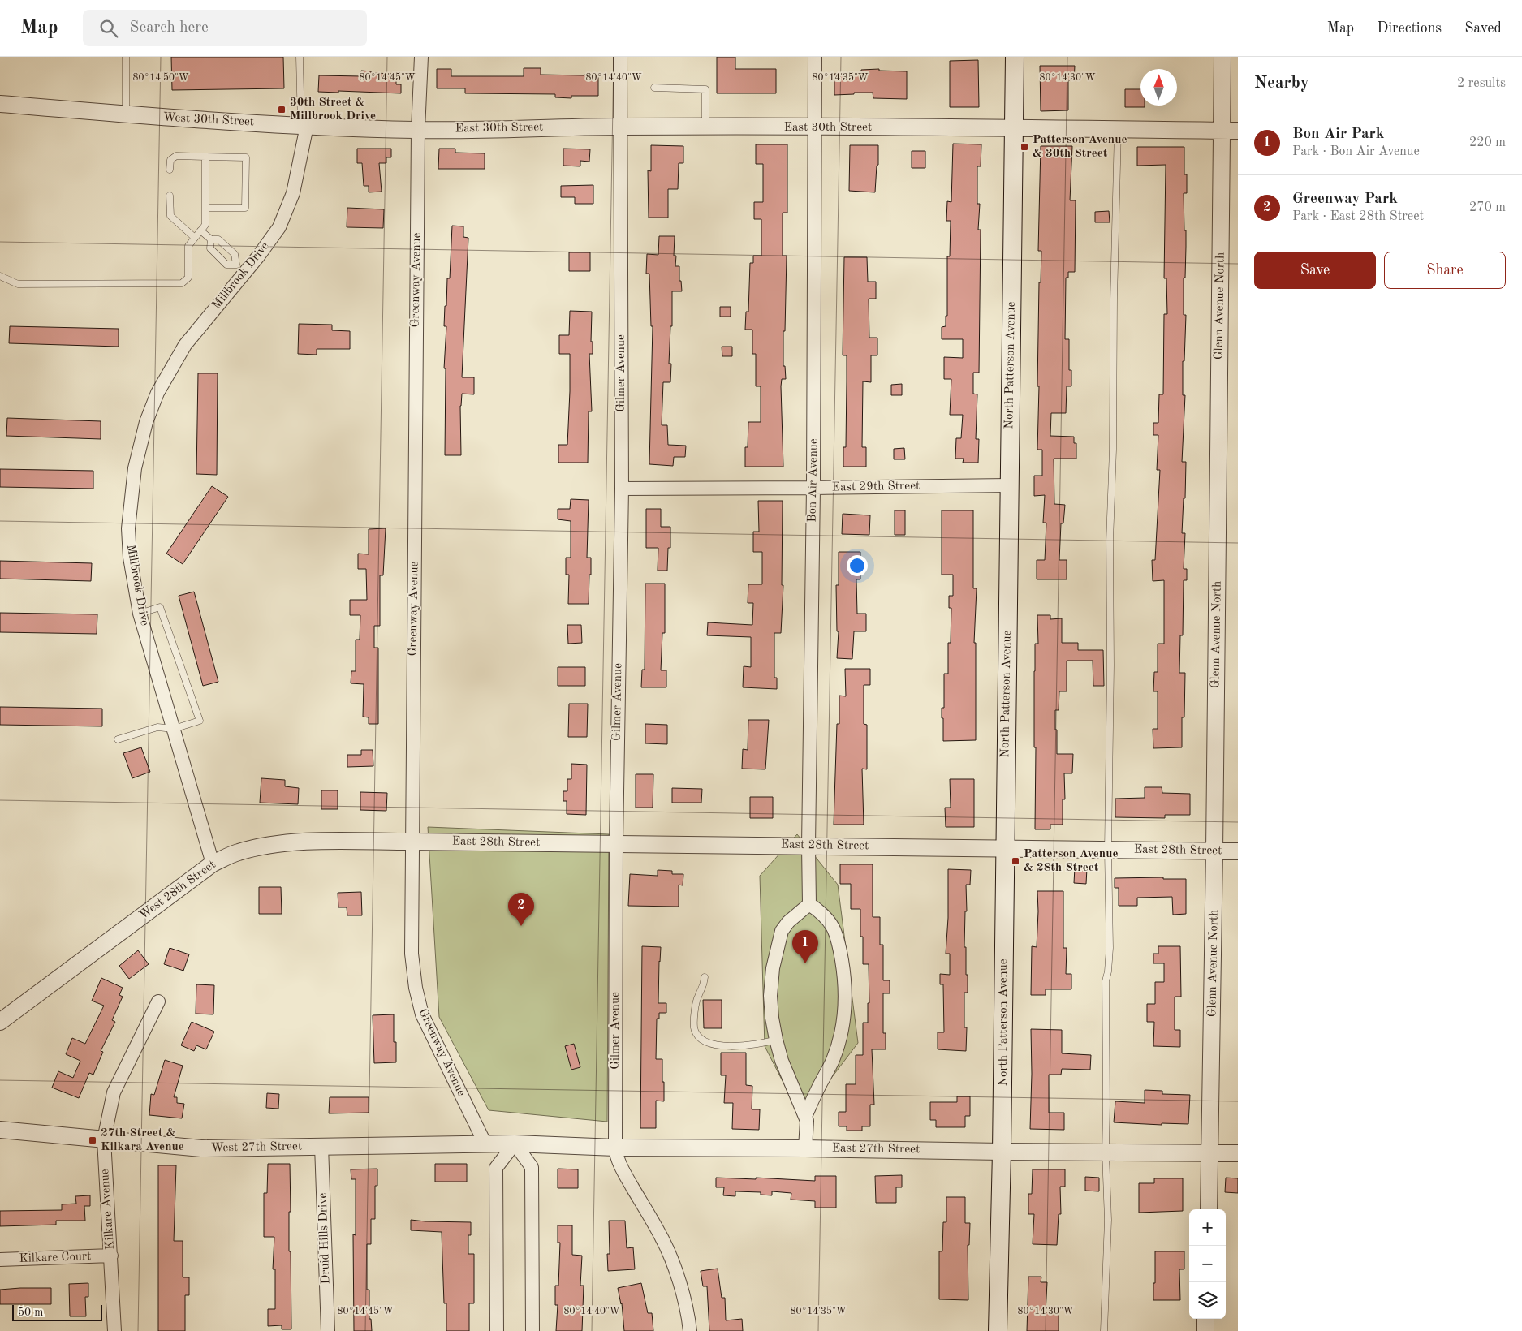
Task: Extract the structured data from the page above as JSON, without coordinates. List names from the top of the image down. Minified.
{"streets":{"main road":["North Patterson Avenue"],"street":["West 30th Street","East 30th Street","Millbrook Drive","Greenway Avenue","Glenn Avenue North","Gilmer Avenue","Bon Air Avenue","East 29th Street","East 28th Street","West 28th Street","West 27th Street","East 27th Street","Kilkare Avenue","Druid Hills Drive","Kilkare Court"]},"crossings":[["West 30th Street","East 30th Street"],["West 30th Street","Millbrook Drive"],["West 30th Street","Greenway Avenue"],["East 30th Street","Greenway Avenue"],["East 30th Street","Glenn Avenue North"],["East 30th Street","North Patterson Avenue"],["East 30th Street","Gilmer Avenue"],["East 30th Street","Bon Air Avenue"],["Millbrook Drive","West 28th Street"],["Greenway Avenue","East 28th Street"],["Greenway Avenue","West 28th Street"],["Greenway Avenue","West 27th Street"],["Glenn Avenue North","East 28th Street"],["Glenn Avenue North","East 27th Street"],["North Patterson Avenue","East 29th Street"],["North Patterson Avenue","East 28th Street"],["North Patterson Avenue","East 27th Street"],["Gilmer Avenue","East 29th Street"],["Gilmer Avenue","East 28th Street"],["Gilmer Avenue","East 27th Street"],["Bon Air Avenue","East 29th Street"],["Bon Air Avenue","East 28th Street"],["East 28th Street","West 28th Street"],["West 27th Street","East 27th Street"],["West 27th Street","Kilkare Avenue"],["West 27th Street","Druid Hills Drive"],["Kilkare Avenue","Kilkare Court"]],"places":{"transit":["30th Street & Millbrook Drive","Patterson Avenue & 30th Street","Patterson Avenue & 28th Street","27th Street & Kilkara Avenue"]},"scale_bar":"50 m","north":"top","page":{"header":"Map","search":"Search here","nav":["Map","Directions","Saved"],"heading":["Nearby","2 results"],"list":[{"mark":"1","name":"Bon Air Park","note":"Park · Bon Air Avenue","value":"220 m"},{"mark":"2","name":"Greenway Park","note":"Park · East 28th Street","value":"270 m"}],"buttons":["Save","Share"],"pins":["2","1"],"map_buttons":["+","−"],"scale":"50 m"},"coordinates":["80°14'50\"W","80°14'45\"W","80°14'40\"W","80°14'35\"W","80°14'30\"W"]}
